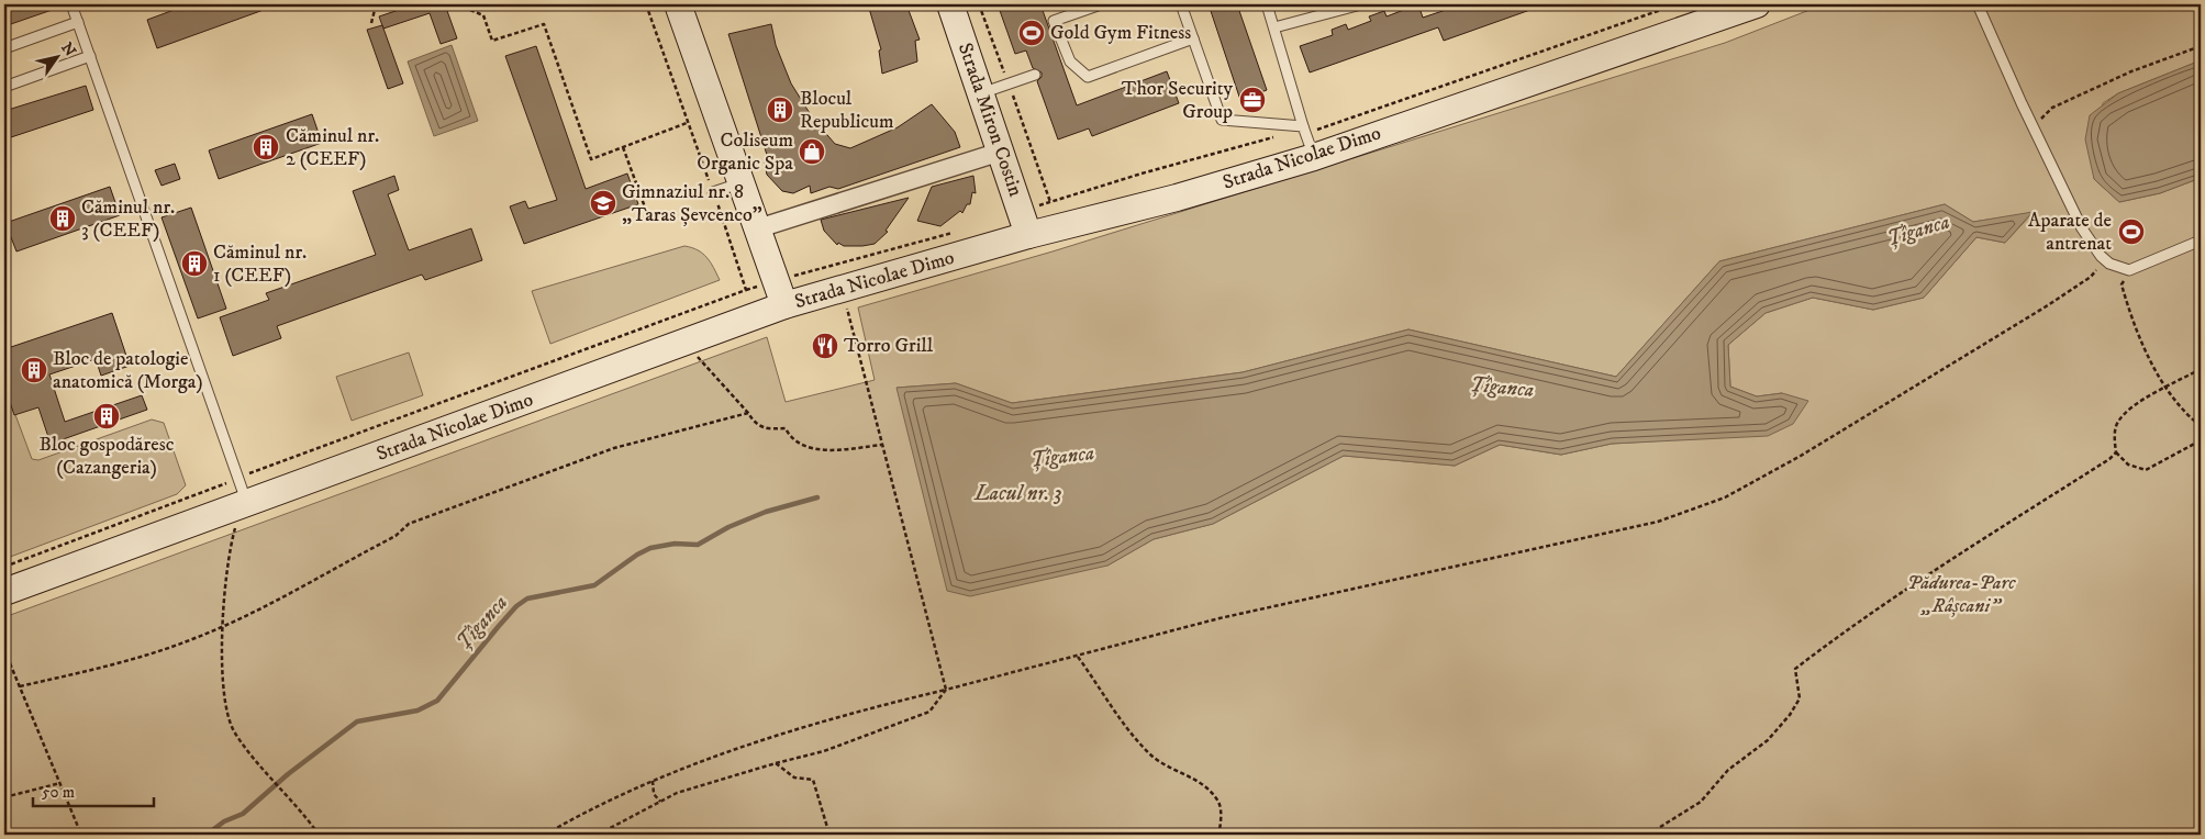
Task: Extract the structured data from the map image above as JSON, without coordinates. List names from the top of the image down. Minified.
{"streets":{"main road":["Strada Miron Costin","Strada Nicolae Dimo"]},"crossings":[["Strada Miron Costin","Strada Nicolae Dimo"]],"water":["Țîganca","Lacul nr. 3"],"parks":["Pădurea-Parc „Râșcani”"],"places":{"sports":["Gold Gym Fitness","Aparate de antrenat"],"office":["Thor Security Group"],"building":["Blocul Republicum","Căminul nr. 2 (CEEF)","Căminul nr. 3 (CEEF)","Căminul nr. 1 (CEEF)","Bloc de patologie anatomică (Morga)","Bloc gospodăresc (Cazangeria)"],"shop":["Coliseum Organic Spa"],"school or university":["Gimnaziul nr. 8 „Taras Șevcenco”"],"restaurant":["Torro Grill"]},"scale_bar":"50 m","north":"top right"}
